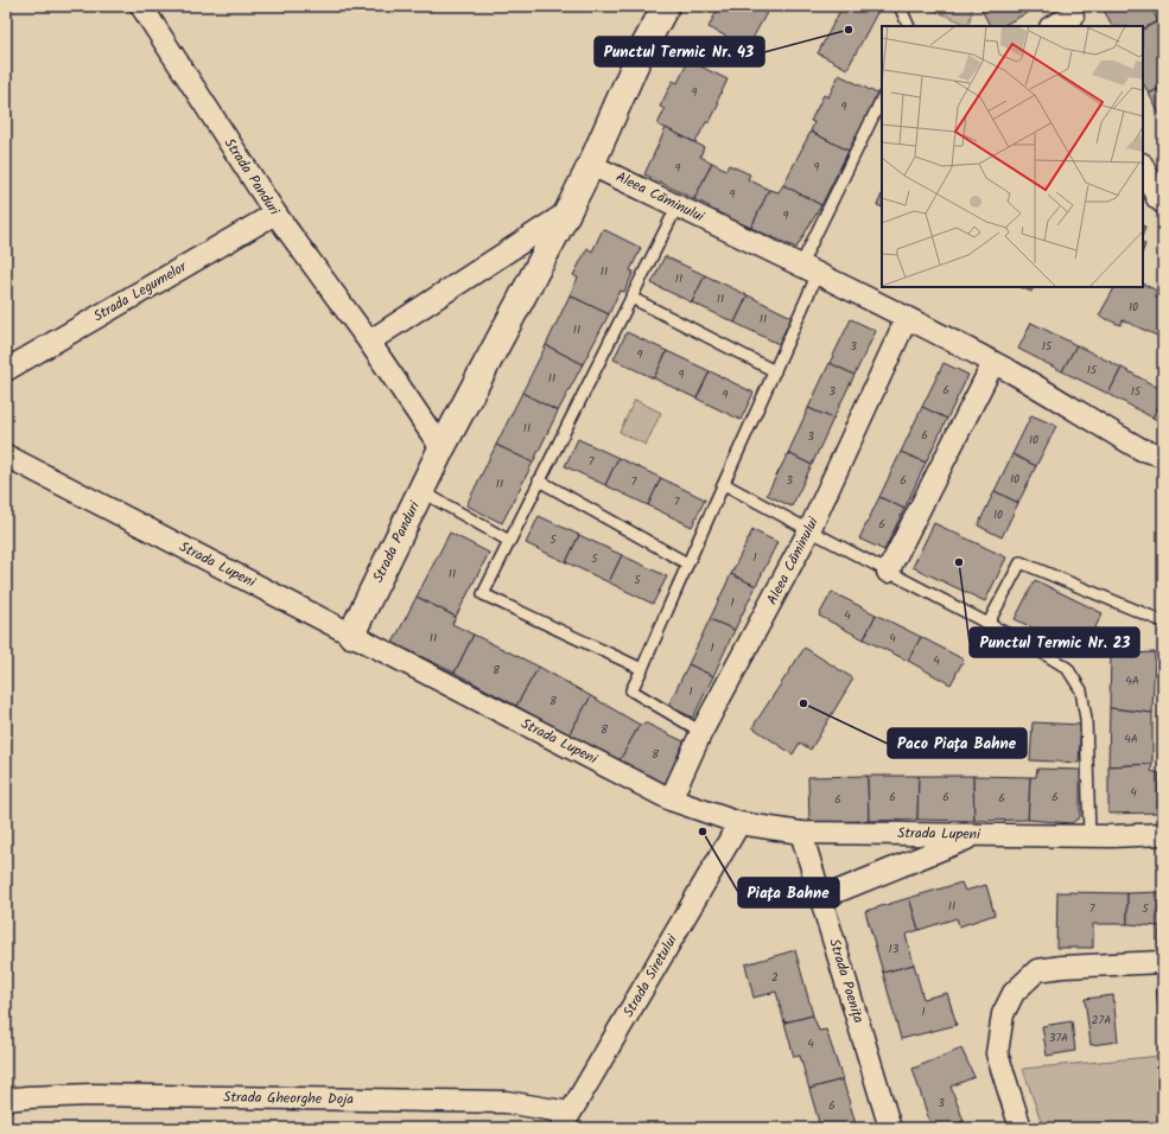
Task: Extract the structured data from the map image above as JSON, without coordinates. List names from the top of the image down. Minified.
{"streets":{"street":["Strada Panduri","Aleea Căminului","Strada Legumelor","Strada Lupeni","Strada Siretului","Strada Poenița","Strada Gheorghe Doja"]},"crossings":[["Strada Panduri","Aleea Căminului"],["Strada Panduri","Strada Legumelor"],["Strada Panduri","Strada Lupeni"],["Aleea Căminului","Strada Lupeni"],["Strada Lupeni","Strada Siretului"],["Strada Lupeni","Strada Poenița"],["Strada Siretului","Strada Gheorghe Doja"]],"places":["Punctul Termic Nr. 43","Punctul Termic Nr. 23","Paco Piața Bahne","Piața Bahne"],"house_numbers":["9","9","9","9","9","9","11","11","11","10","11","11","3","15","9","15","9","11","6","3","15","9","11","6","3","10","7","10","3","6","7","11","7","10","6","5","1","5","11","5","1","4","11","4","1","4","8","4A","1","8","8","4A","8","4","6","6","6","6","6","11","7","5","13","2","1","27A","37A","4","3","6"]}
